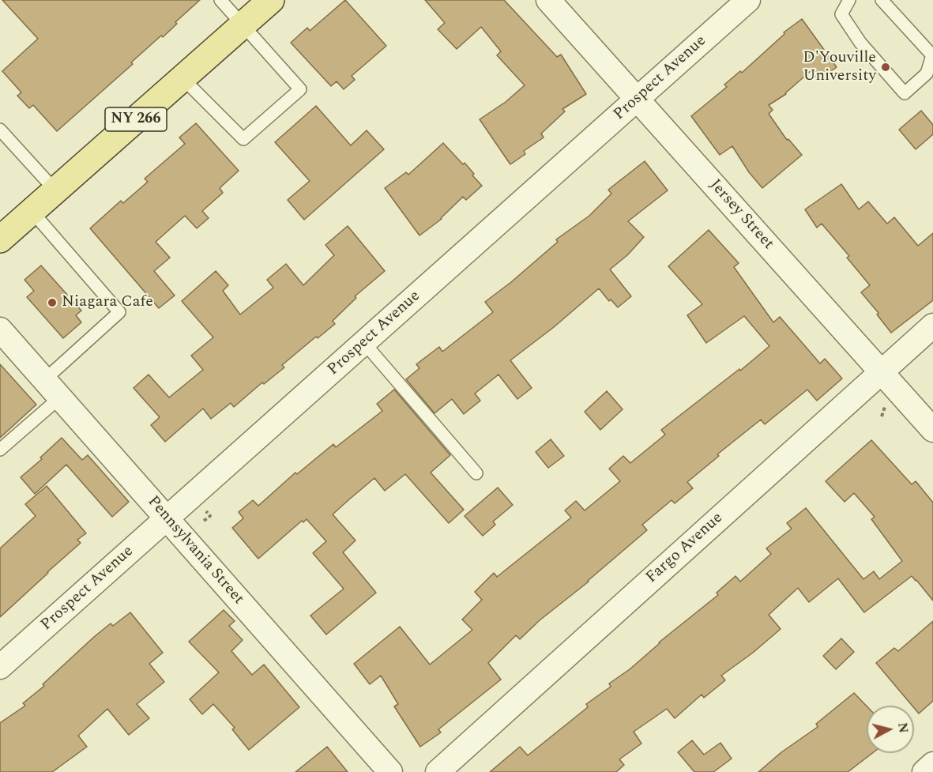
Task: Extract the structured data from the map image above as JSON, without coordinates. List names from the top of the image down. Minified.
{"streets":{"main road":["NY 266"],"street":["Prospect Avenue","Jersey Street","Fargo Avenue","Pennsylvania Street"]},"crossings":[["Prospect Avenue","Jersey Street"],["Prospect Avenue","Pennsylvania Street"],["Jersey Street","Fargo Avenue"]],"places":["D'Youville University","Niagara Cafe"],"north":"right"}
